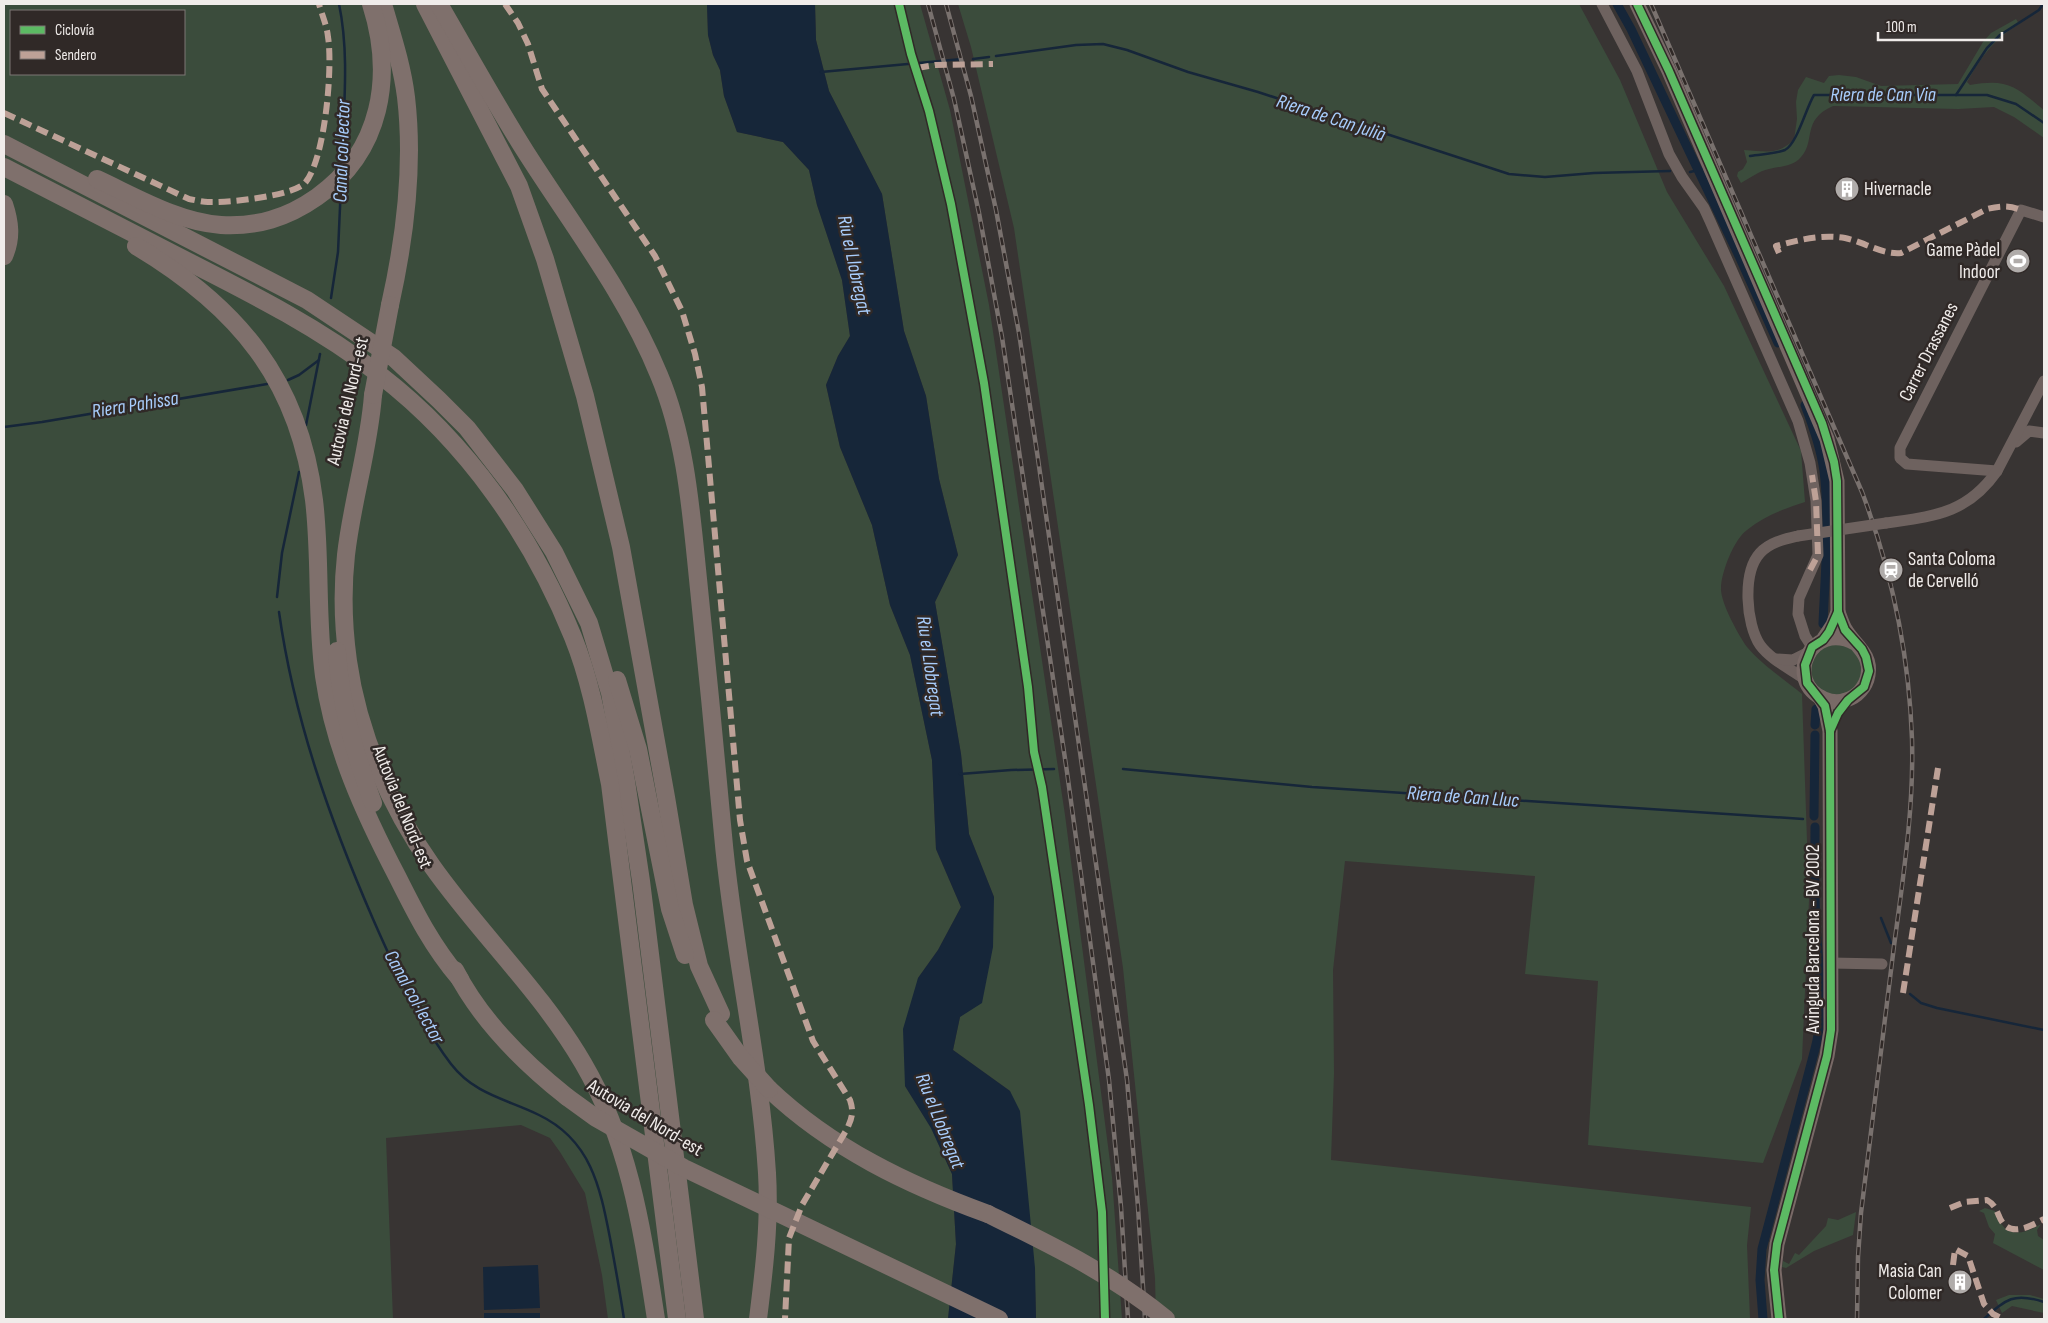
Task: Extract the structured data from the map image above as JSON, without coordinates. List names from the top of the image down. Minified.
{"streets":{"highway":["Autovia del Nord-est"],"main road":["Avinguda Barcelona - BV 2002"],"street":["Carrer Drassanes"]},"water":["Riera de Can Via","Riera de Can Julià","Canal col·lector","Riu el Llobregat","Riera Pahissa","Riera de Can Lluc"],"places":{"building":["Hivernacle","Masia Can Colomer"],"sports":["Game Pàdel Indoor"],"station":["Santa Coloma de Cervelló"]},"legend":["Ciclovía","Sendero"],"scale_bar":"100 m"}
